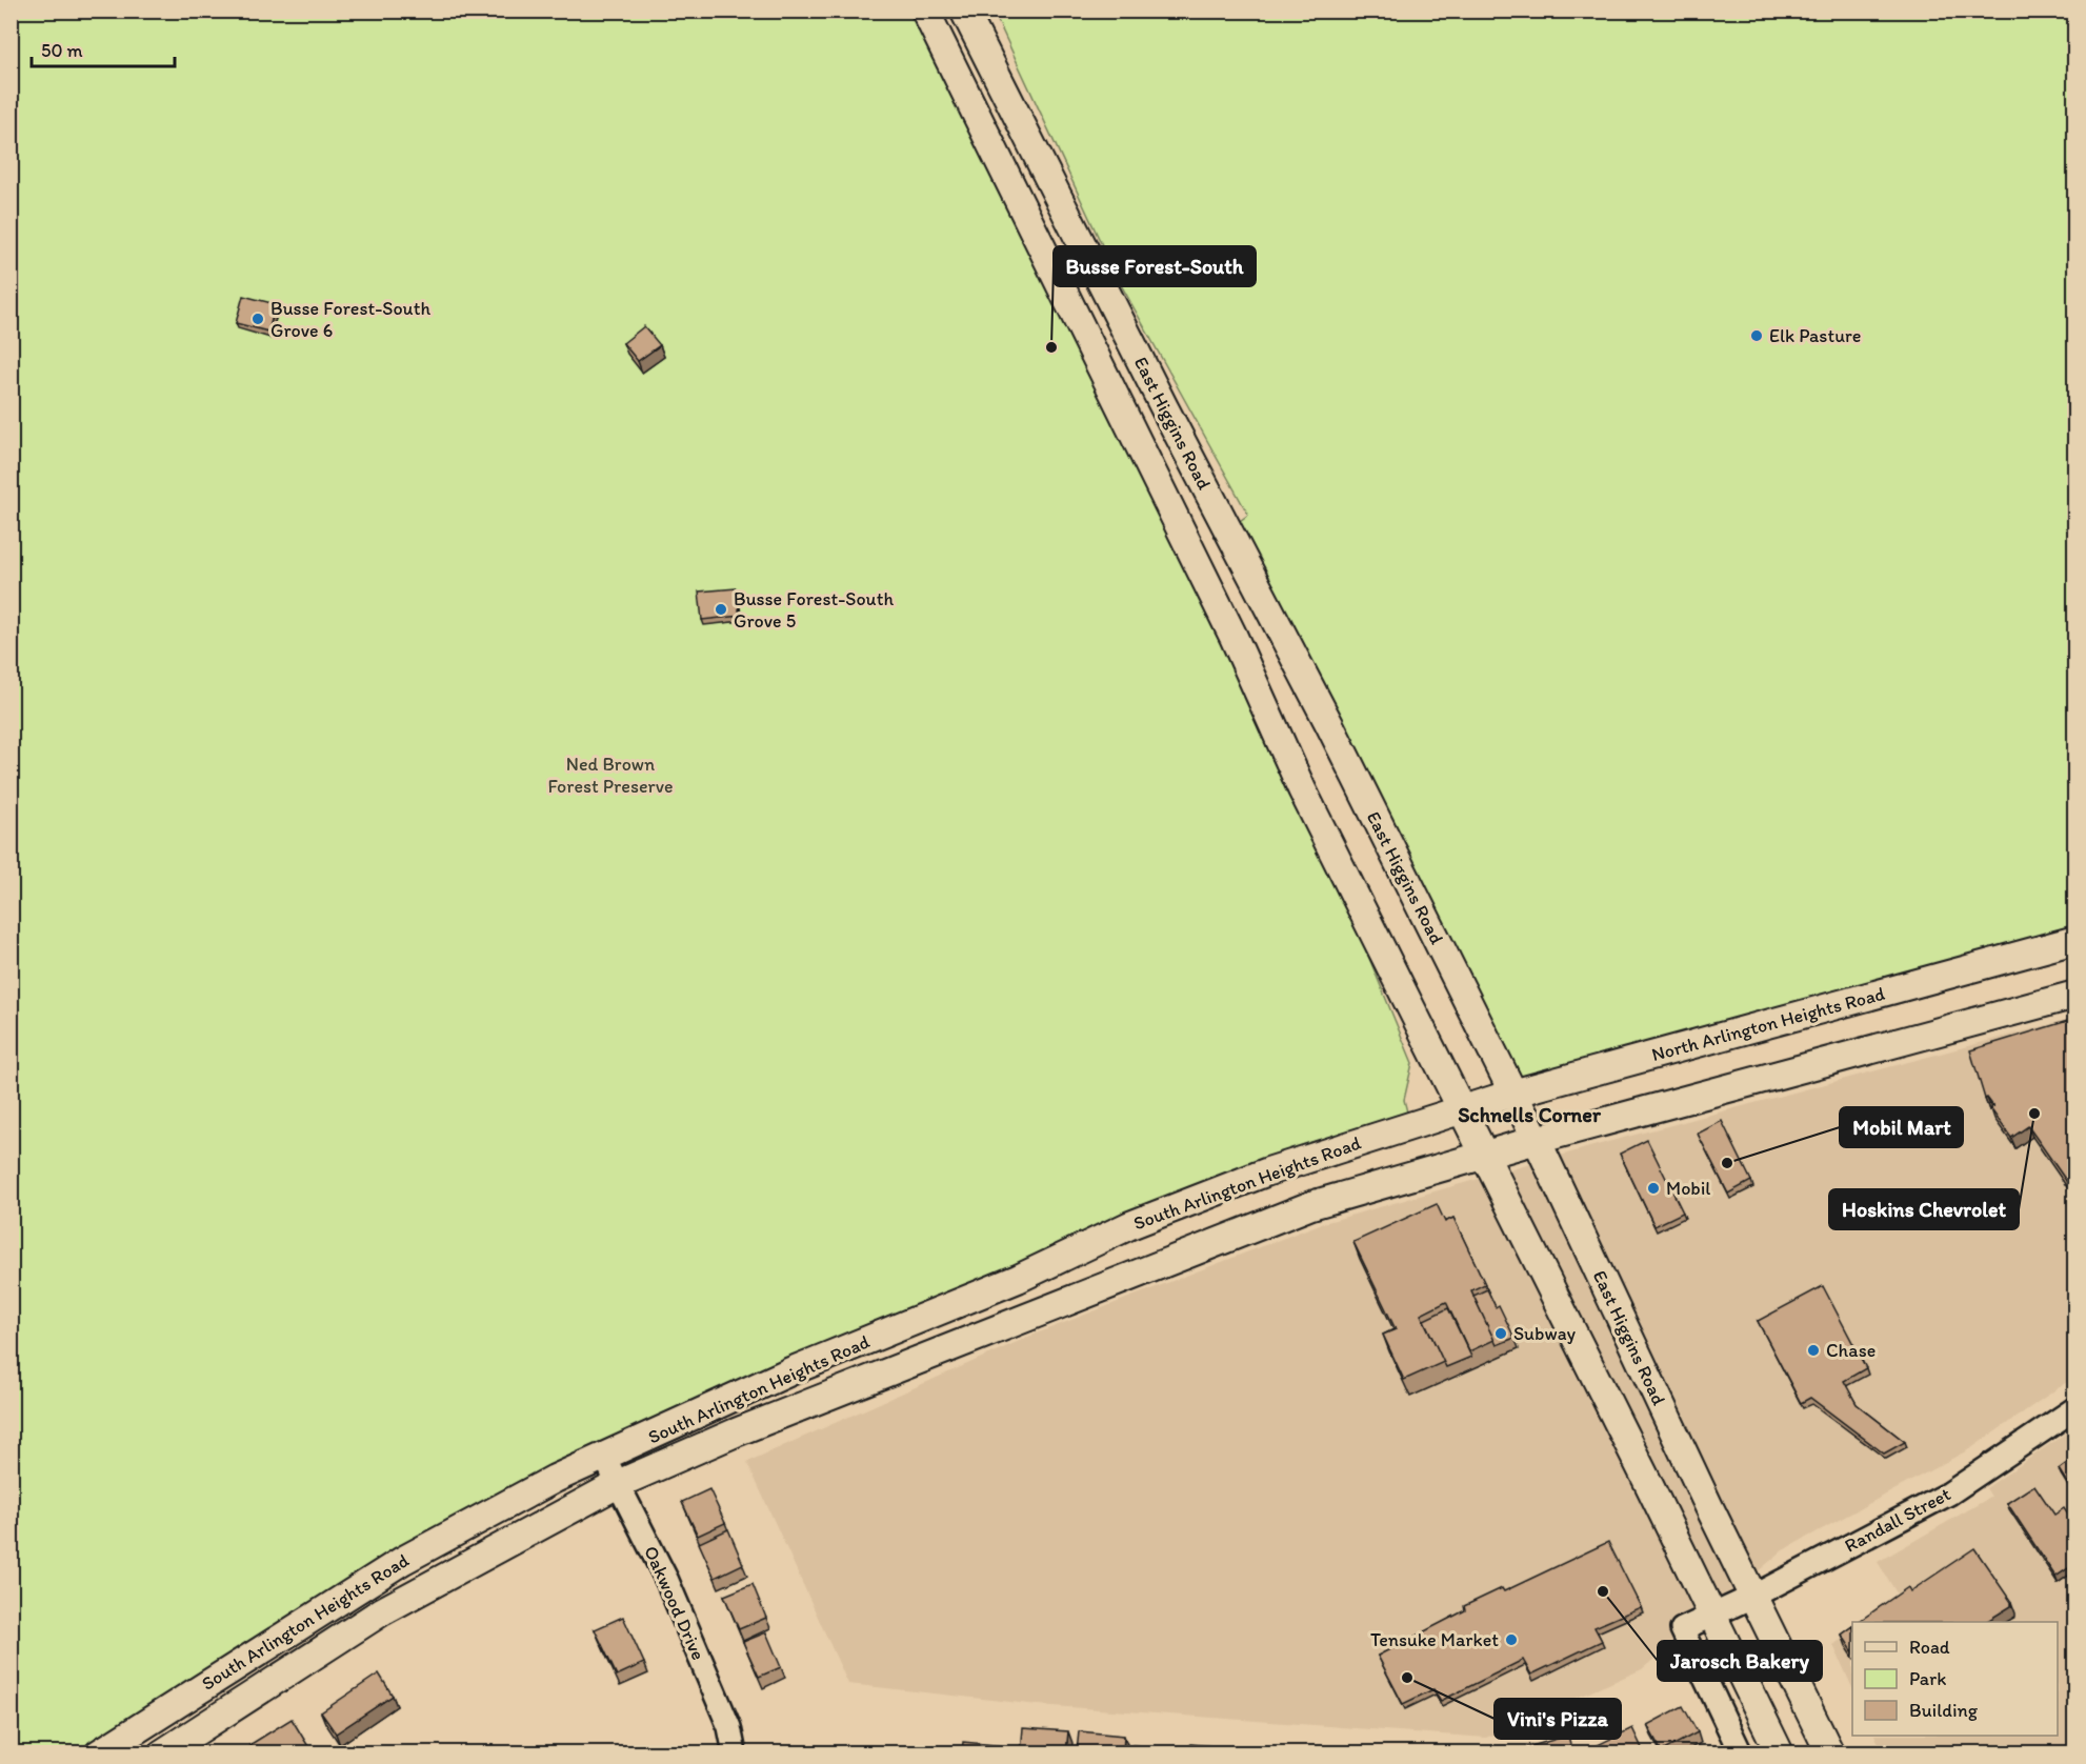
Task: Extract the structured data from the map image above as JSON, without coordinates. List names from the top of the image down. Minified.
{"streets":{"main road":["East Higgins Road","North Arlington Heights Road","South Arlington Heights Road"],"street":["Randall Street","Oakwood Drive"]},"crossings":[["East Higgins Road","North Arlington Heights Road"],["East Higgins Road","Randall Street"],["North Arlington Heights Road","South Arlington Heights Road"],["South Arlington Heights Road","Oakwood Drive"]],"districts":["Schnells Corner"],"parks":["Ned Brown Forest Preserve"],"places":["Busse Forest-South Grove 6","Elk Pasture","Busse Forest-South","Busse Forest-South Grove 5","Hoskins Chevrolet","Mobil Mart","Mobil","Subway","Chase","Jarosch Bakery","Tensuke Market","Vini's Pizza"],"legend":["Road","Park","Building"],"scale_bar":"50 m"}
